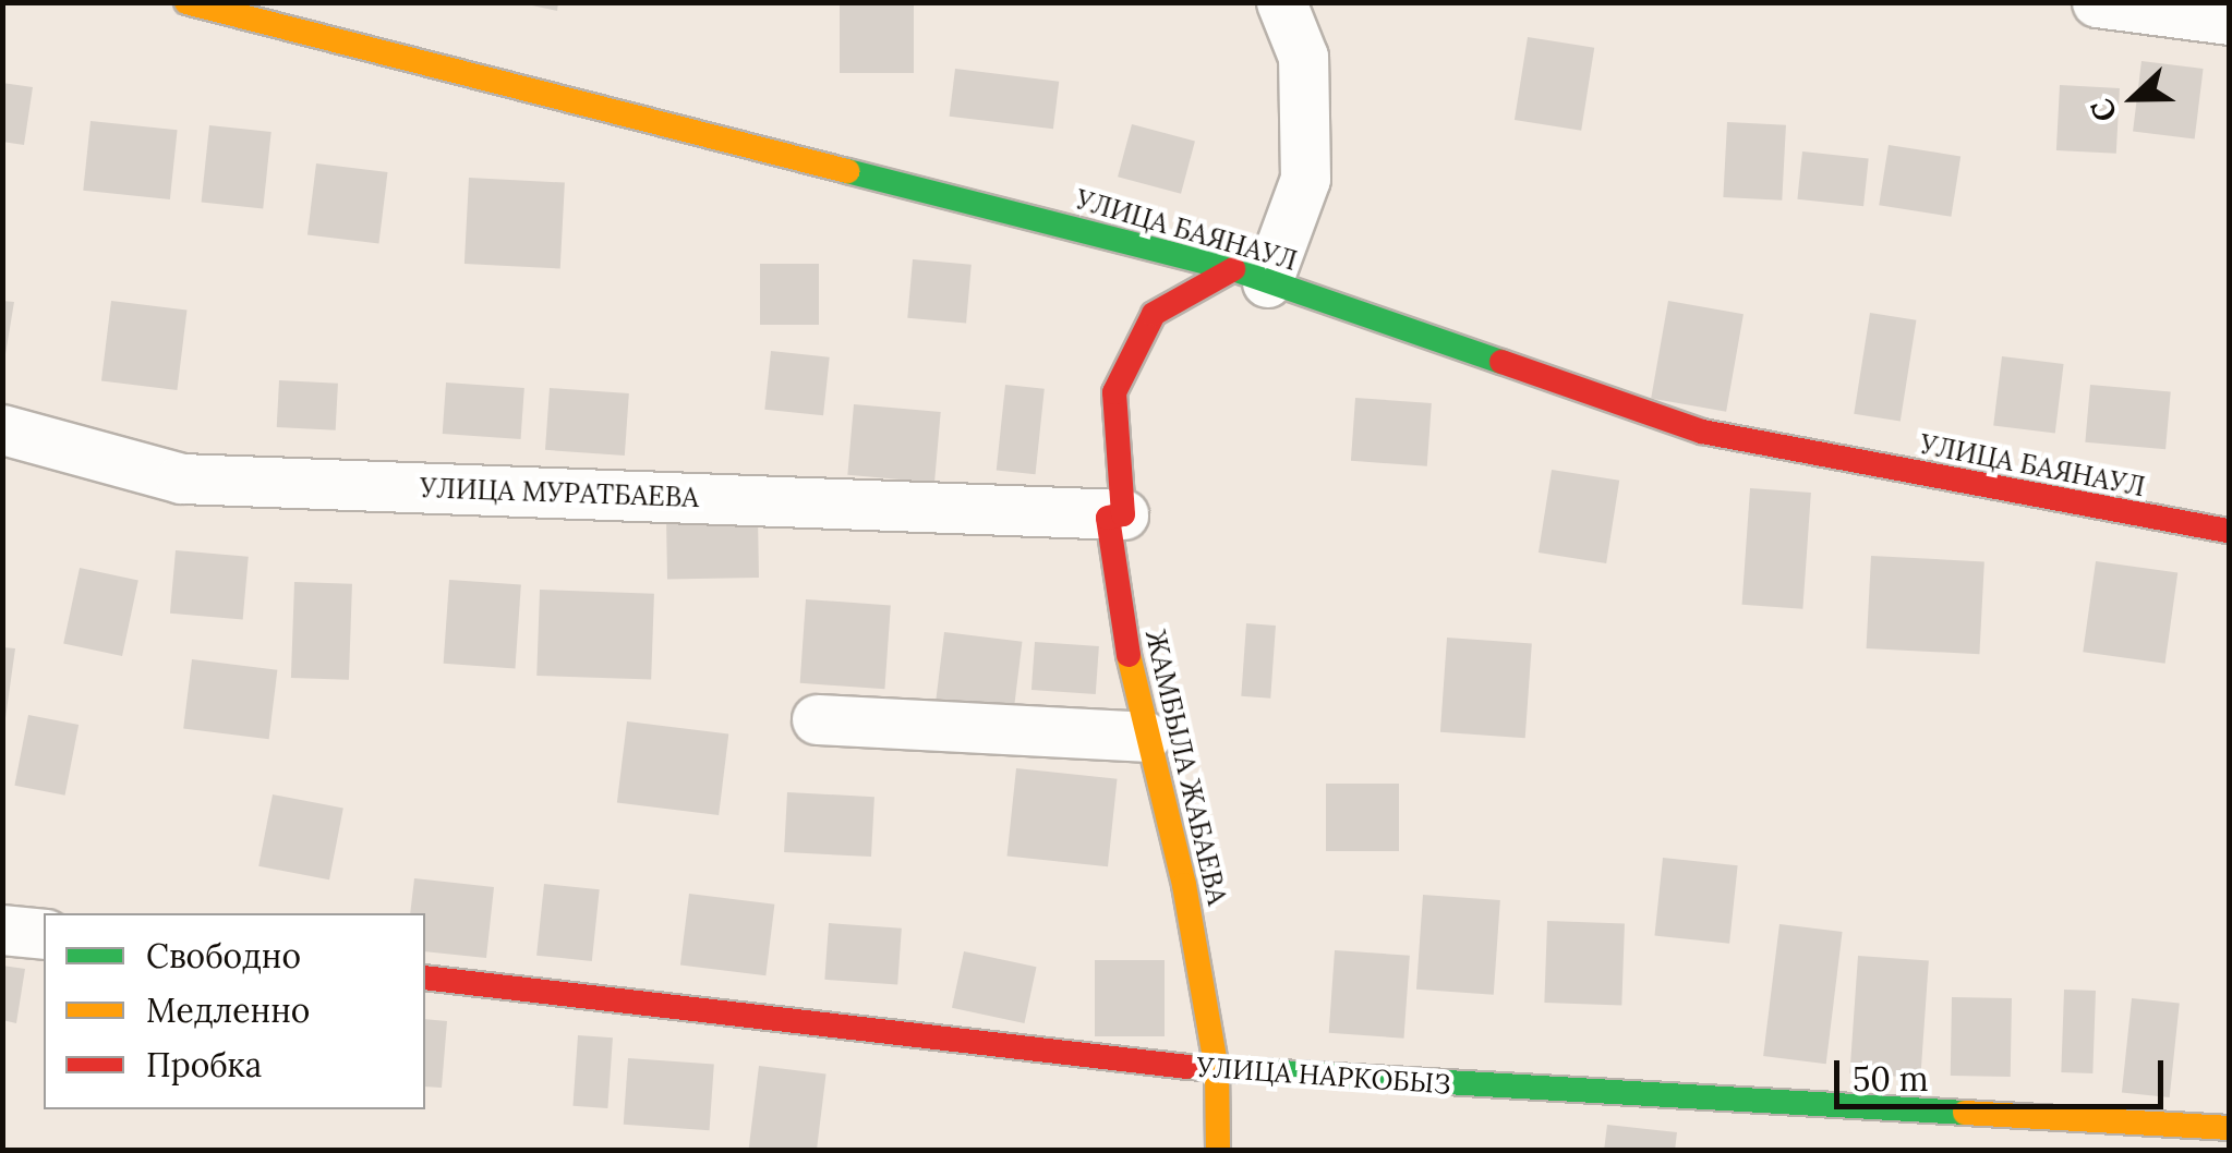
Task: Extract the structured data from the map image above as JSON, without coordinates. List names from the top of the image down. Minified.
{"streets":{"street":["УЛИЦА БАЯНАУЛ","УЛИЦА МУРАТБАЕВА","ЖАМБЫЛА ЖАБАЕВА","УЛИЦА НАРКОБЫЗ"]},"crossings":[["УЛИЦА БАЯНАУЛ","ЖАМБЫЛА ЖАБАЕВА"],["УЛИЦА МУРАТБАЕВА","ЖАМБЫЛА ЖАБАЕВА"],["ЖАМБЫЛА ЖАБАЕВА","УЛИЦА НАРКОБЫЗ"]],"legend":["Свободно","Медленно","Пробка"],"scale_bar":"50 m","north":"left"}
